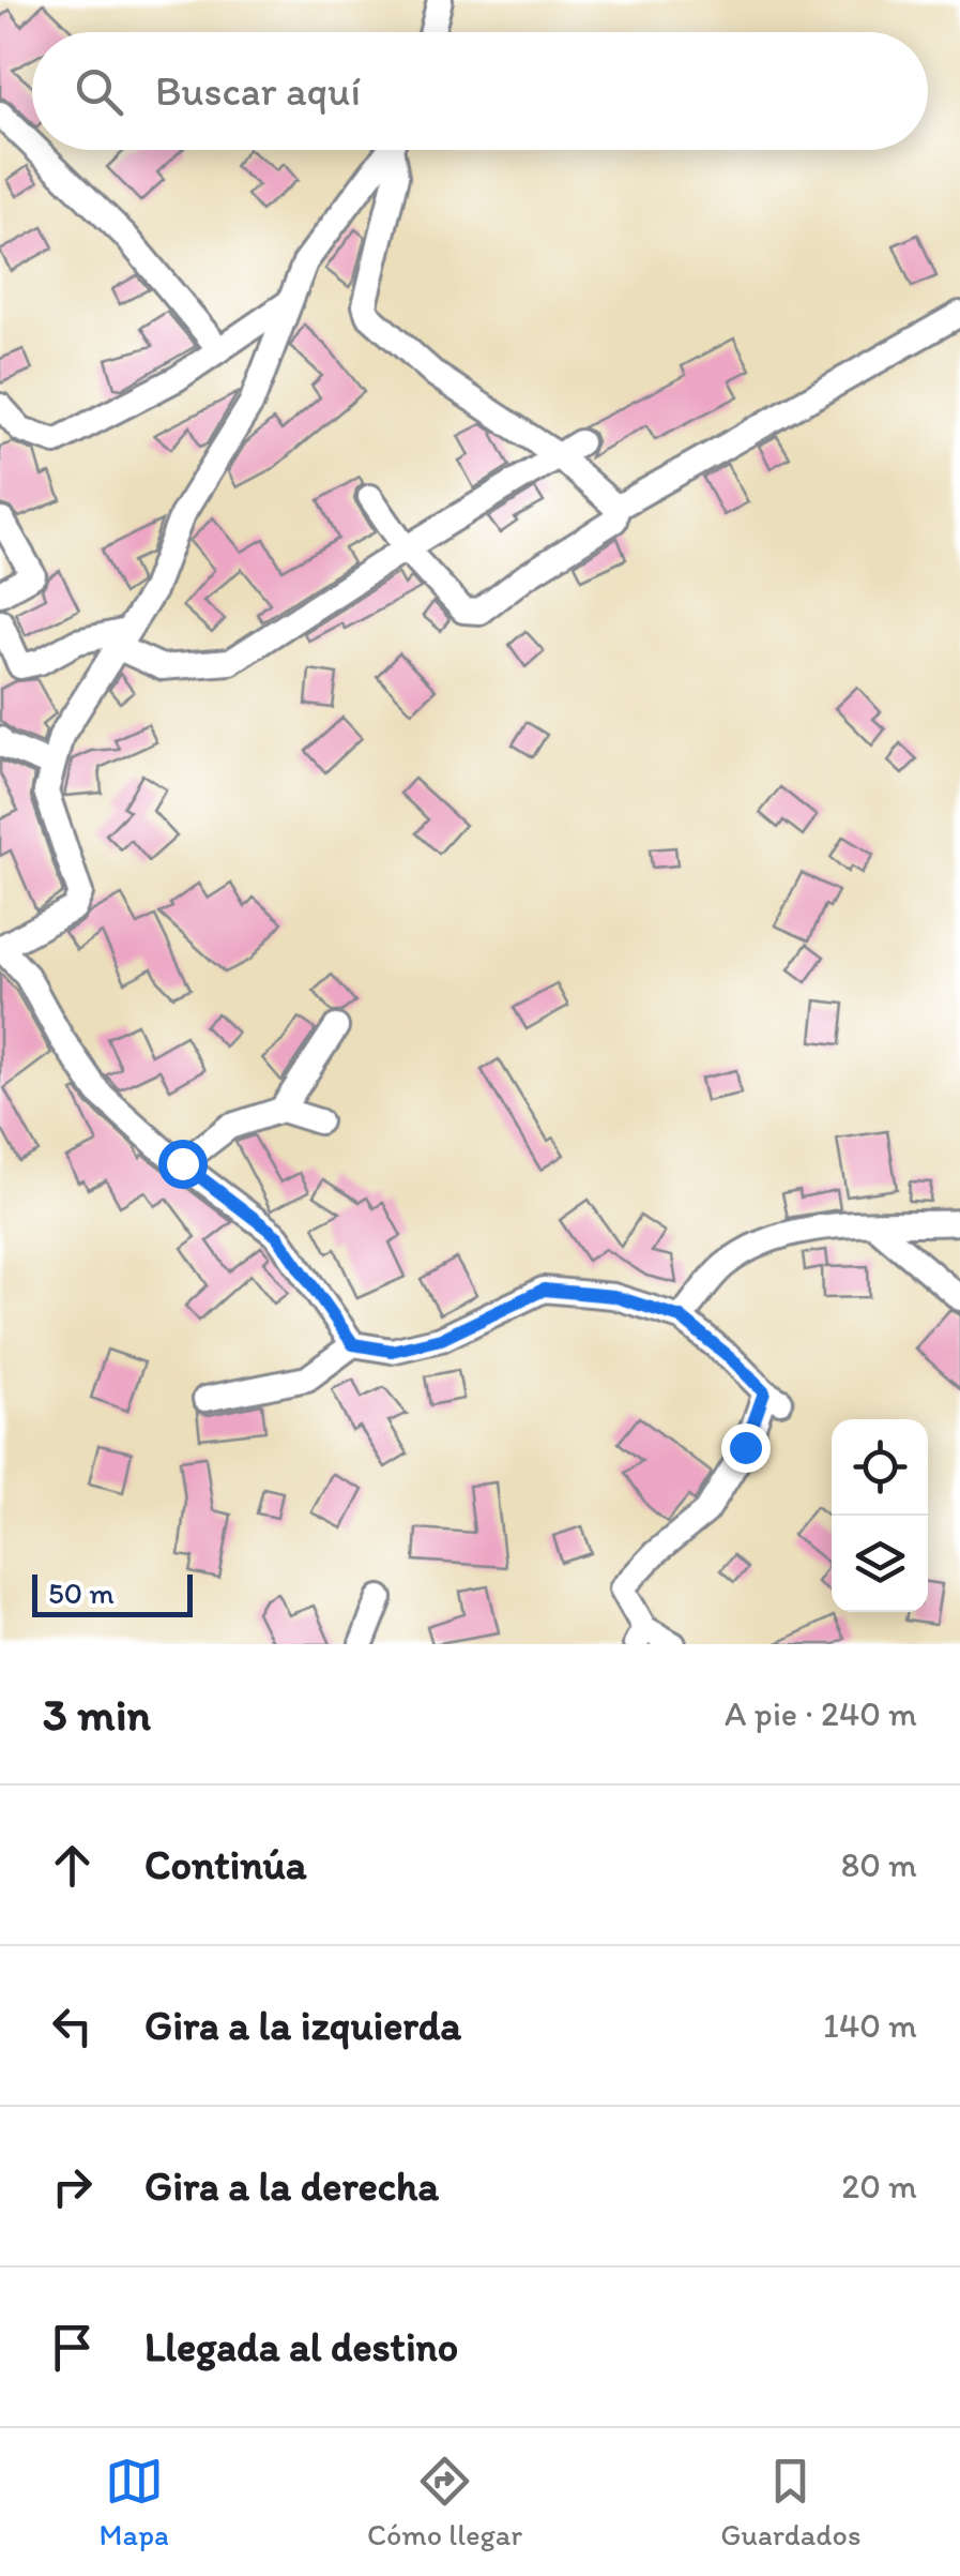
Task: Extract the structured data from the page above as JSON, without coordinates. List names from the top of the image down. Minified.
{"scale_bar":"50 m","page":{"search":"Buscar aquí","scale":"50 m","heading":["3 min","A pie · 240 m"],"list":[["Continúa","80 m"],["Gira a la izquierda","140 m"],["Gira a la derecha","20 m"],"Llegada al destino"],"nav":["Mapa","Cómo llegar","Guardados"]}}
